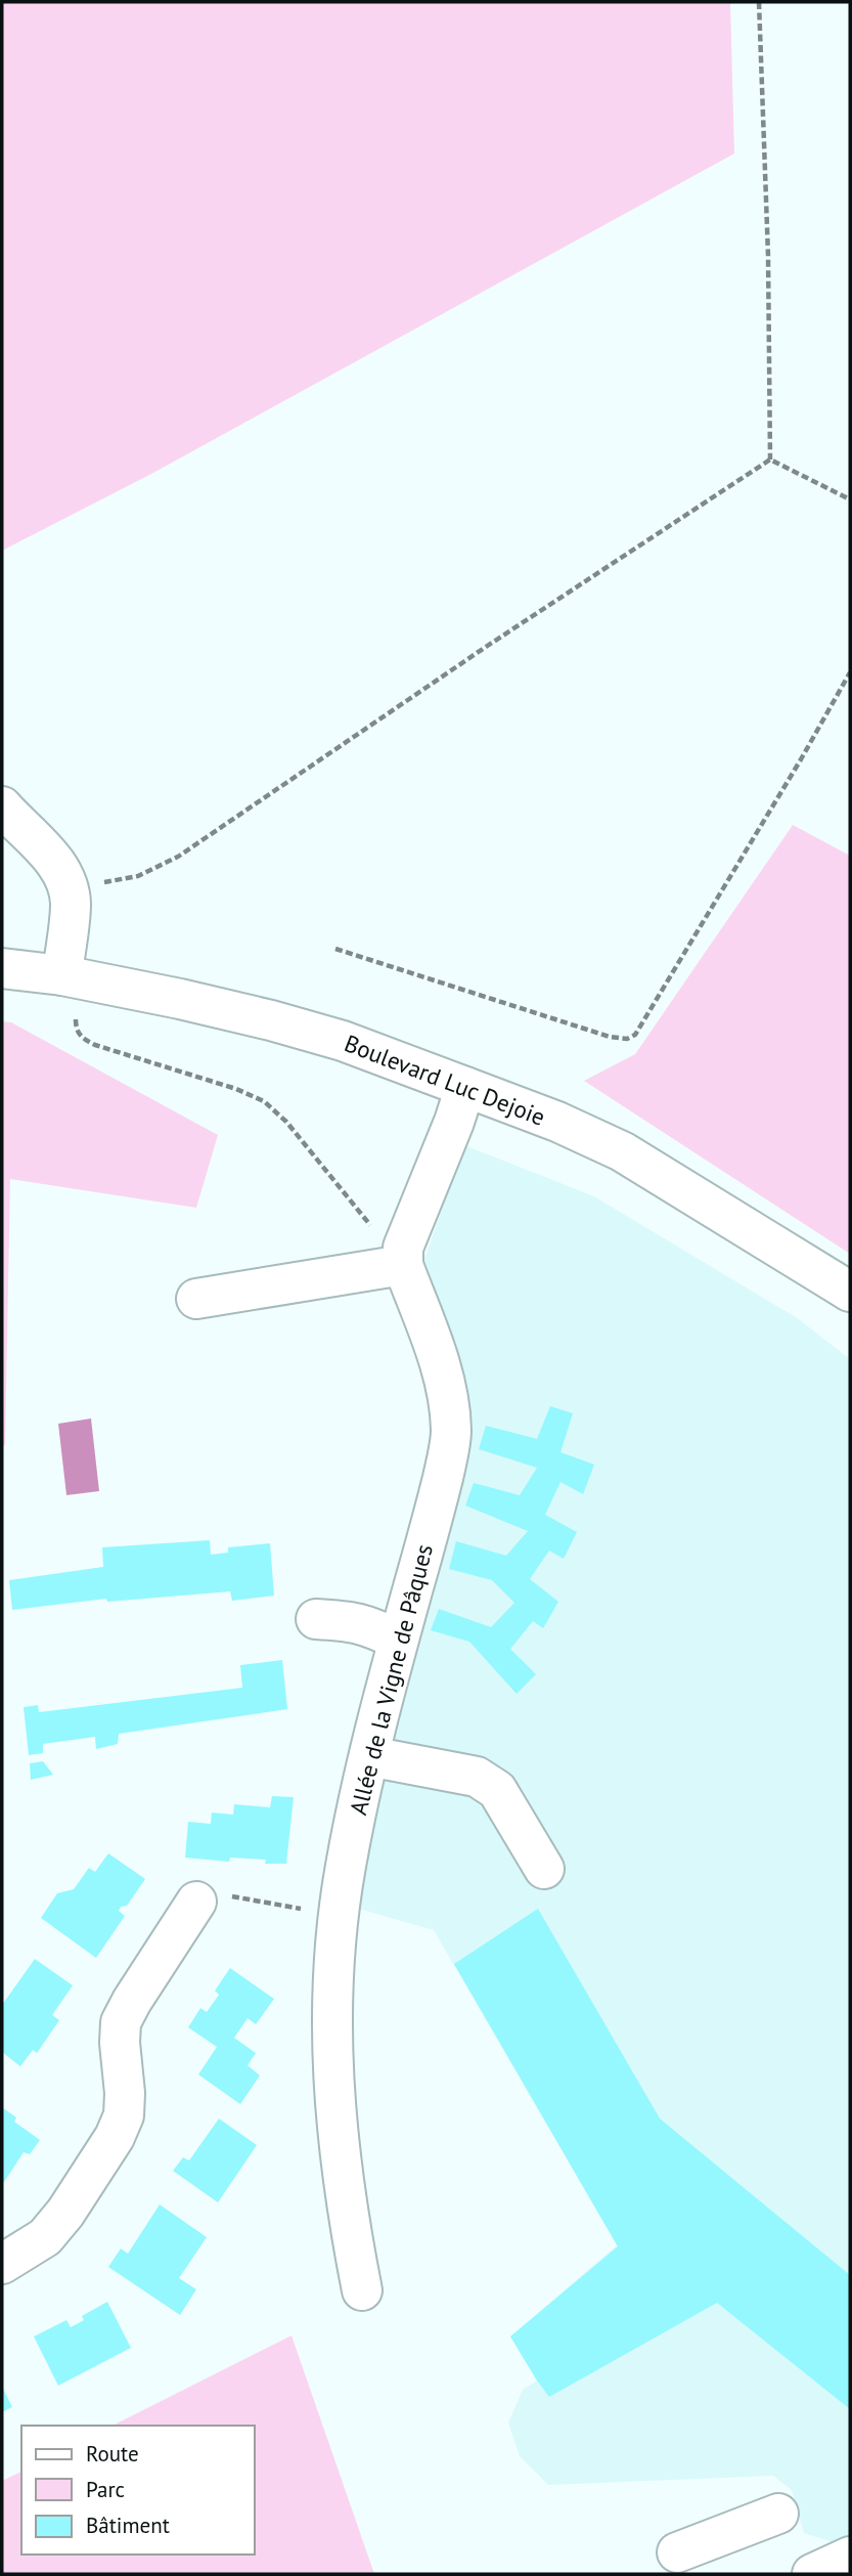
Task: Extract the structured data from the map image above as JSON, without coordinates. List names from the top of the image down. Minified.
{"streets":{"street":["Boulevard Luc Dejoie","Allée de la Vigne de Pâques"]},"legend":["Route","Parc","Bâtiment"]}
